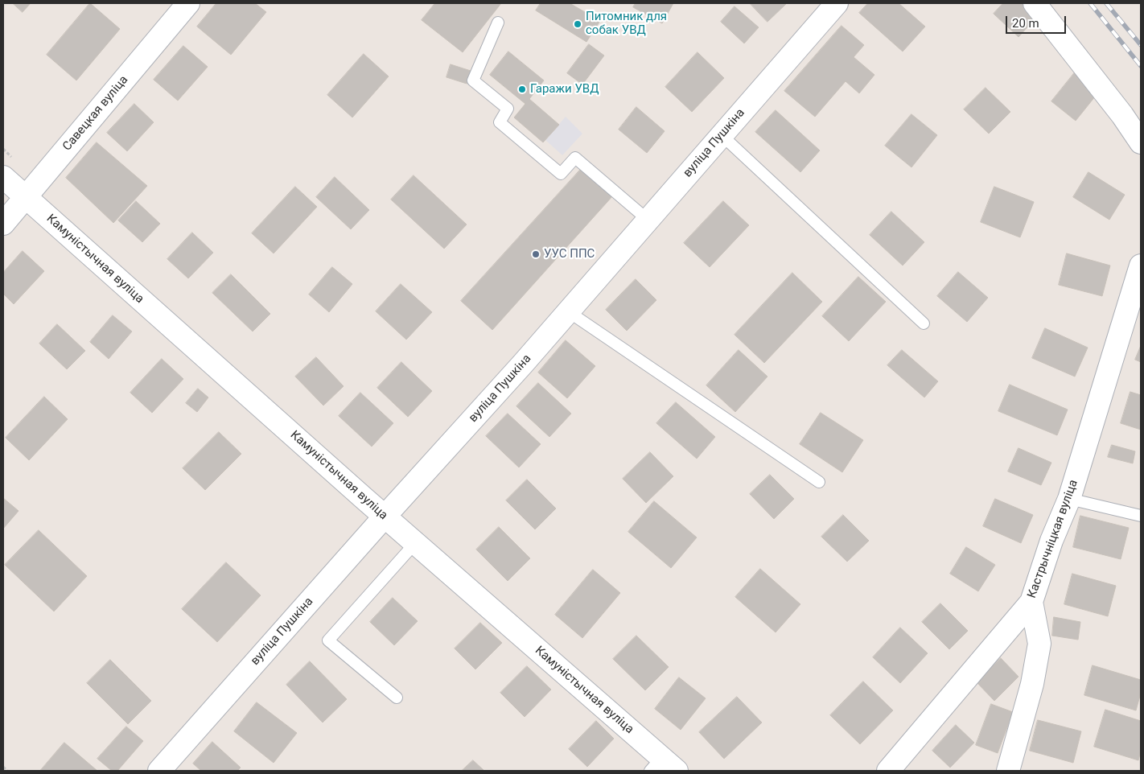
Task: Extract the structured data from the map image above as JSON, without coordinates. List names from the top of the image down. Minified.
{"streets":{"street":["Савецкая вуліца","вуліца Пушкіна","Камуністычная вуліца","Кастрычніцкая вуліца"]},"crossings":[["Савецкая вуліца","Камуністычная вуліца"],["вуліца Пушкіна","Камуністычная вуліца"]],"places":["Питомник для собак УВД","Гаражи УВД","УУС ППС"],"scale_bar":"20 m"}
